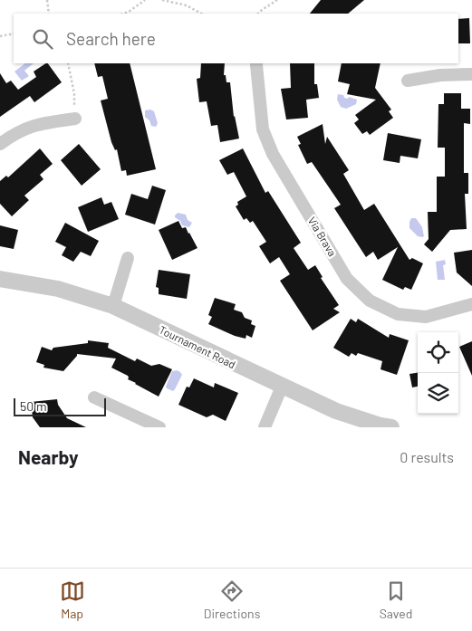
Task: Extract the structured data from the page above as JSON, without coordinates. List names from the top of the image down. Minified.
{"streets":{"street":["Via Brava","Tournament Road"]},"scale_bar":"50 m","page":{"search":"Search here","scale":"50 m","heading":["Nearby","0 results"],"nav":["Map","Directions","Saved"]}}
